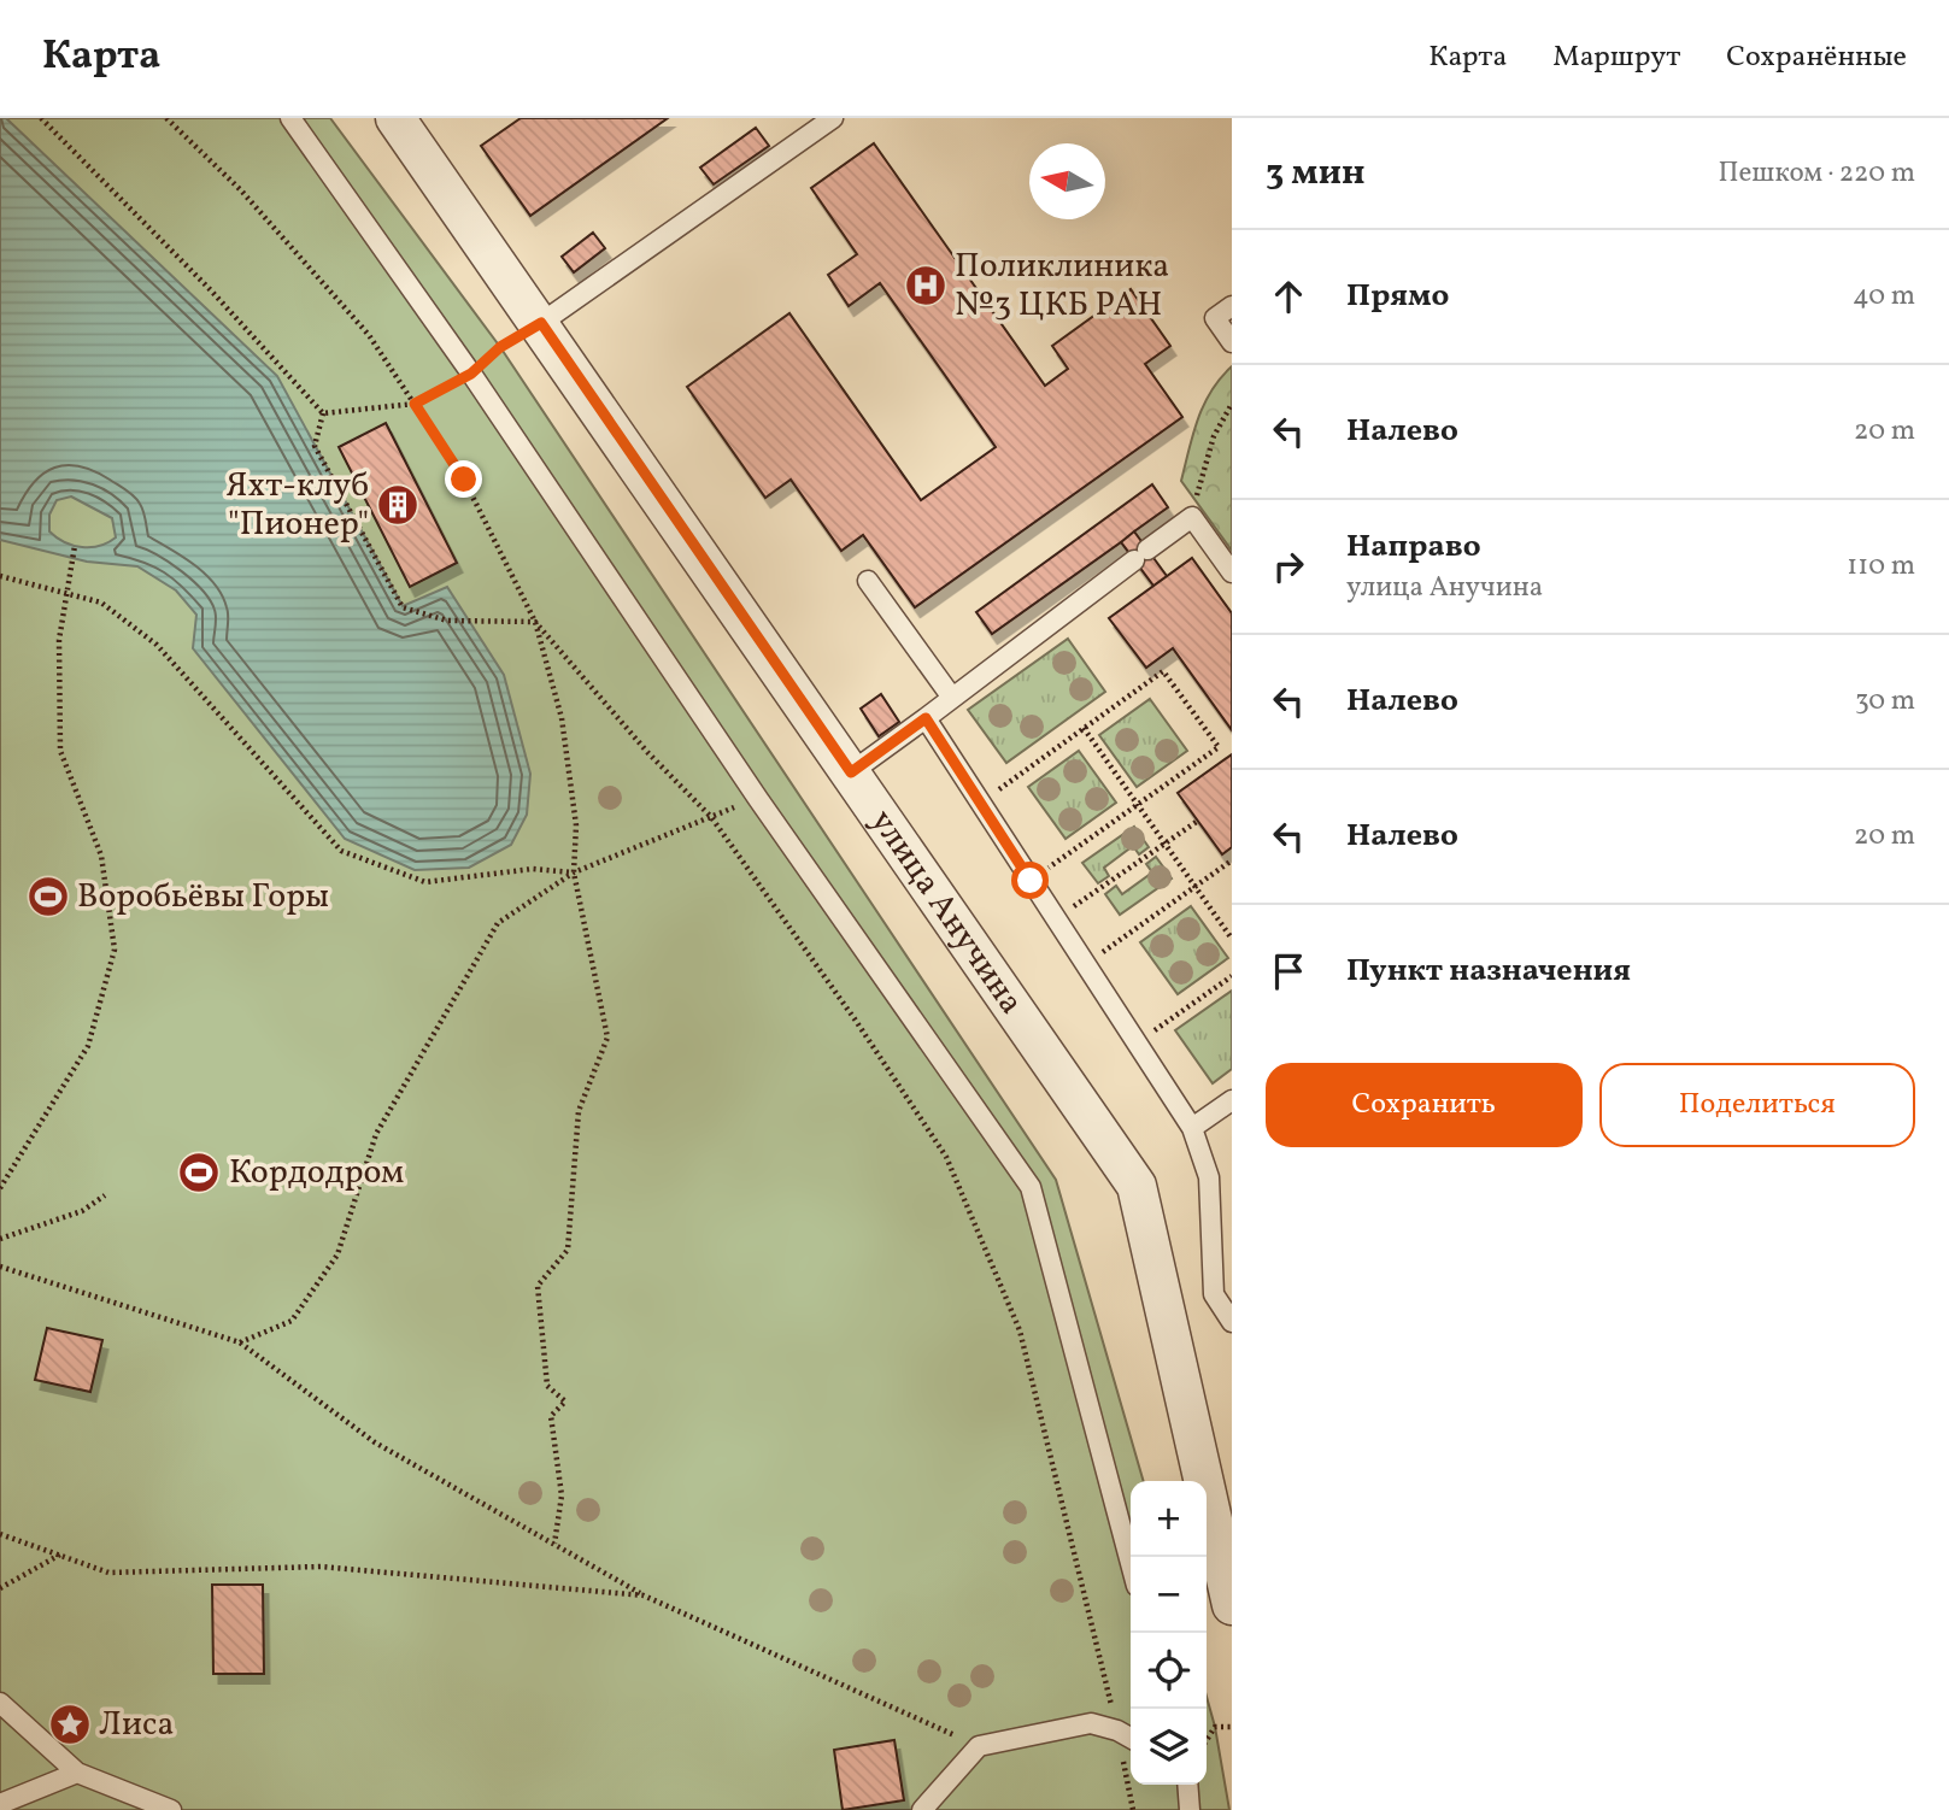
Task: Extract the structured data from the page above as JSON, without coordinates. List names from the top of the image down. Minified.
{"streets":{"street":["улица Анучина"]},"places":{"hospital":["Поликлиника №3 ЦКБ РАН"],"building":["Яхт-клуб \"Пионер\""],"sports":["Воробьёвы Горы","Кордодром"],"place":["Лиса"]},"north":"left","page":{"header":"Карта","nav":["Карта","Маршрут","Сохранённые"],"heading":["3 мин","Пешком · 220 m"],"list":[["Прямо","40 m"],["Налево","20 m"],["Направо","улица Анучина","110 m"],["Налево","30 m"],["Налево","20 m"],"Пункт назначения"],"buttons":["Сохранить","Поделиться"],"map_buttons":["+","−"]}}
